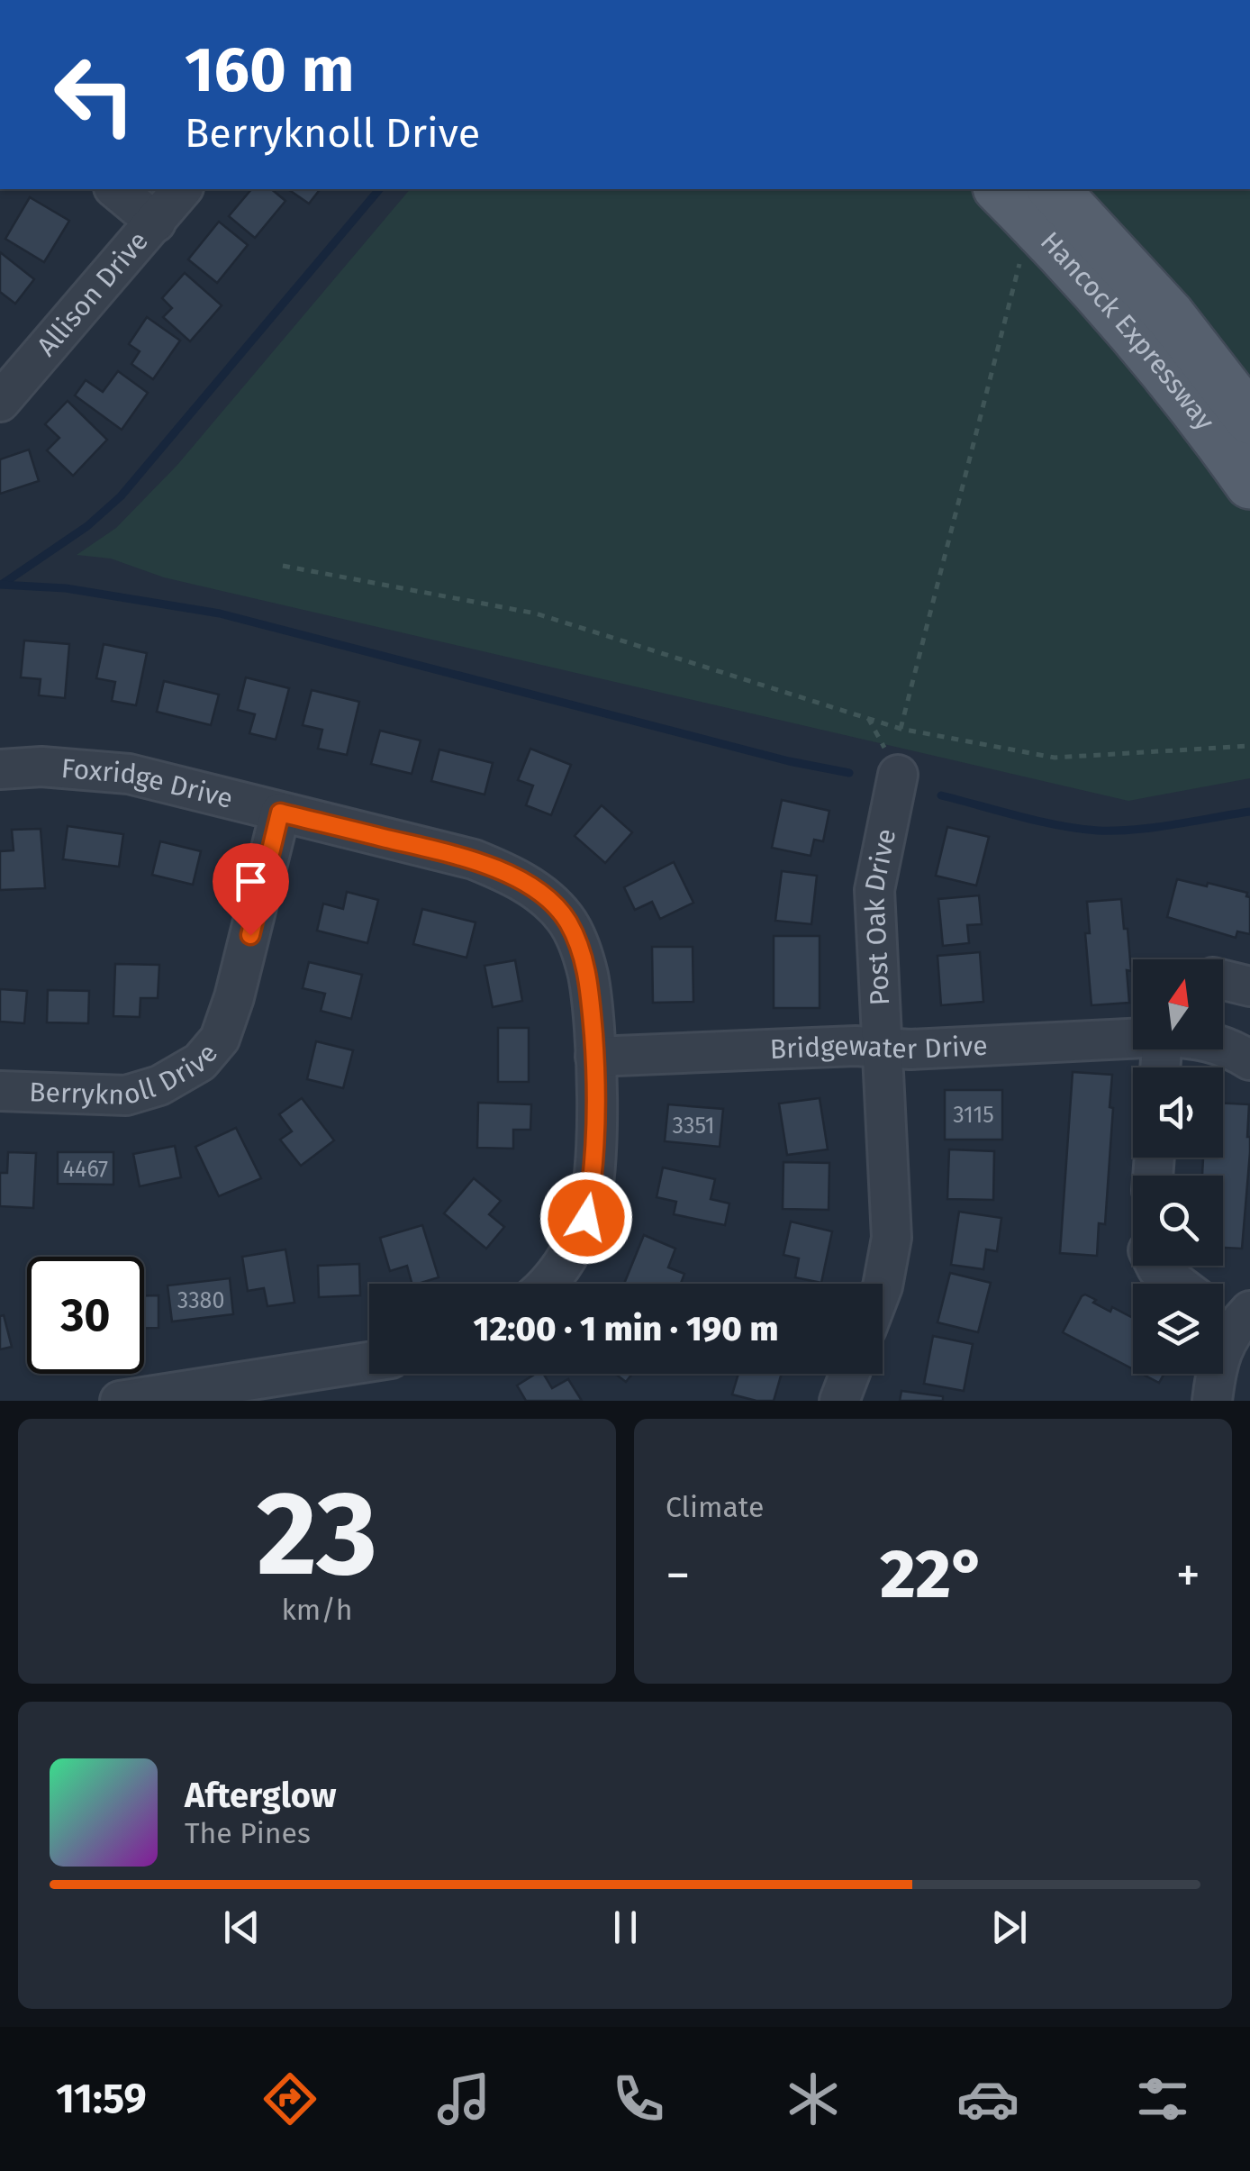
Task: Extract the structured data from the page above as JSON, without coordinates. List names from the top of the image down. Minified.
{"streets":{"main road":["Hancock Expressway"],"street":["Allison Drive","Foxridge Drive","Post Oak Drive","Bridgewater Drive","Berryknoll Drive"]},"crossings":[["Foxridge Drive","Bridgewater Drive"],["Foxridge Drive","Berryknoll Drive"],["Post Oak Drive","Bridgewater Drive"]],"house_numbers":["3115","3351","4467","3380"],"north":"top","page":{"turn":["160 m","Berryknoll Drive"],"limit":"30","trip":"12:00 · 1 min · 190 m","tile":[["23","km/h"],"Climate"],"heat":["−","22°","+"],"song":["Afterglow","The Pines"],"tabs":"11:59"}}
